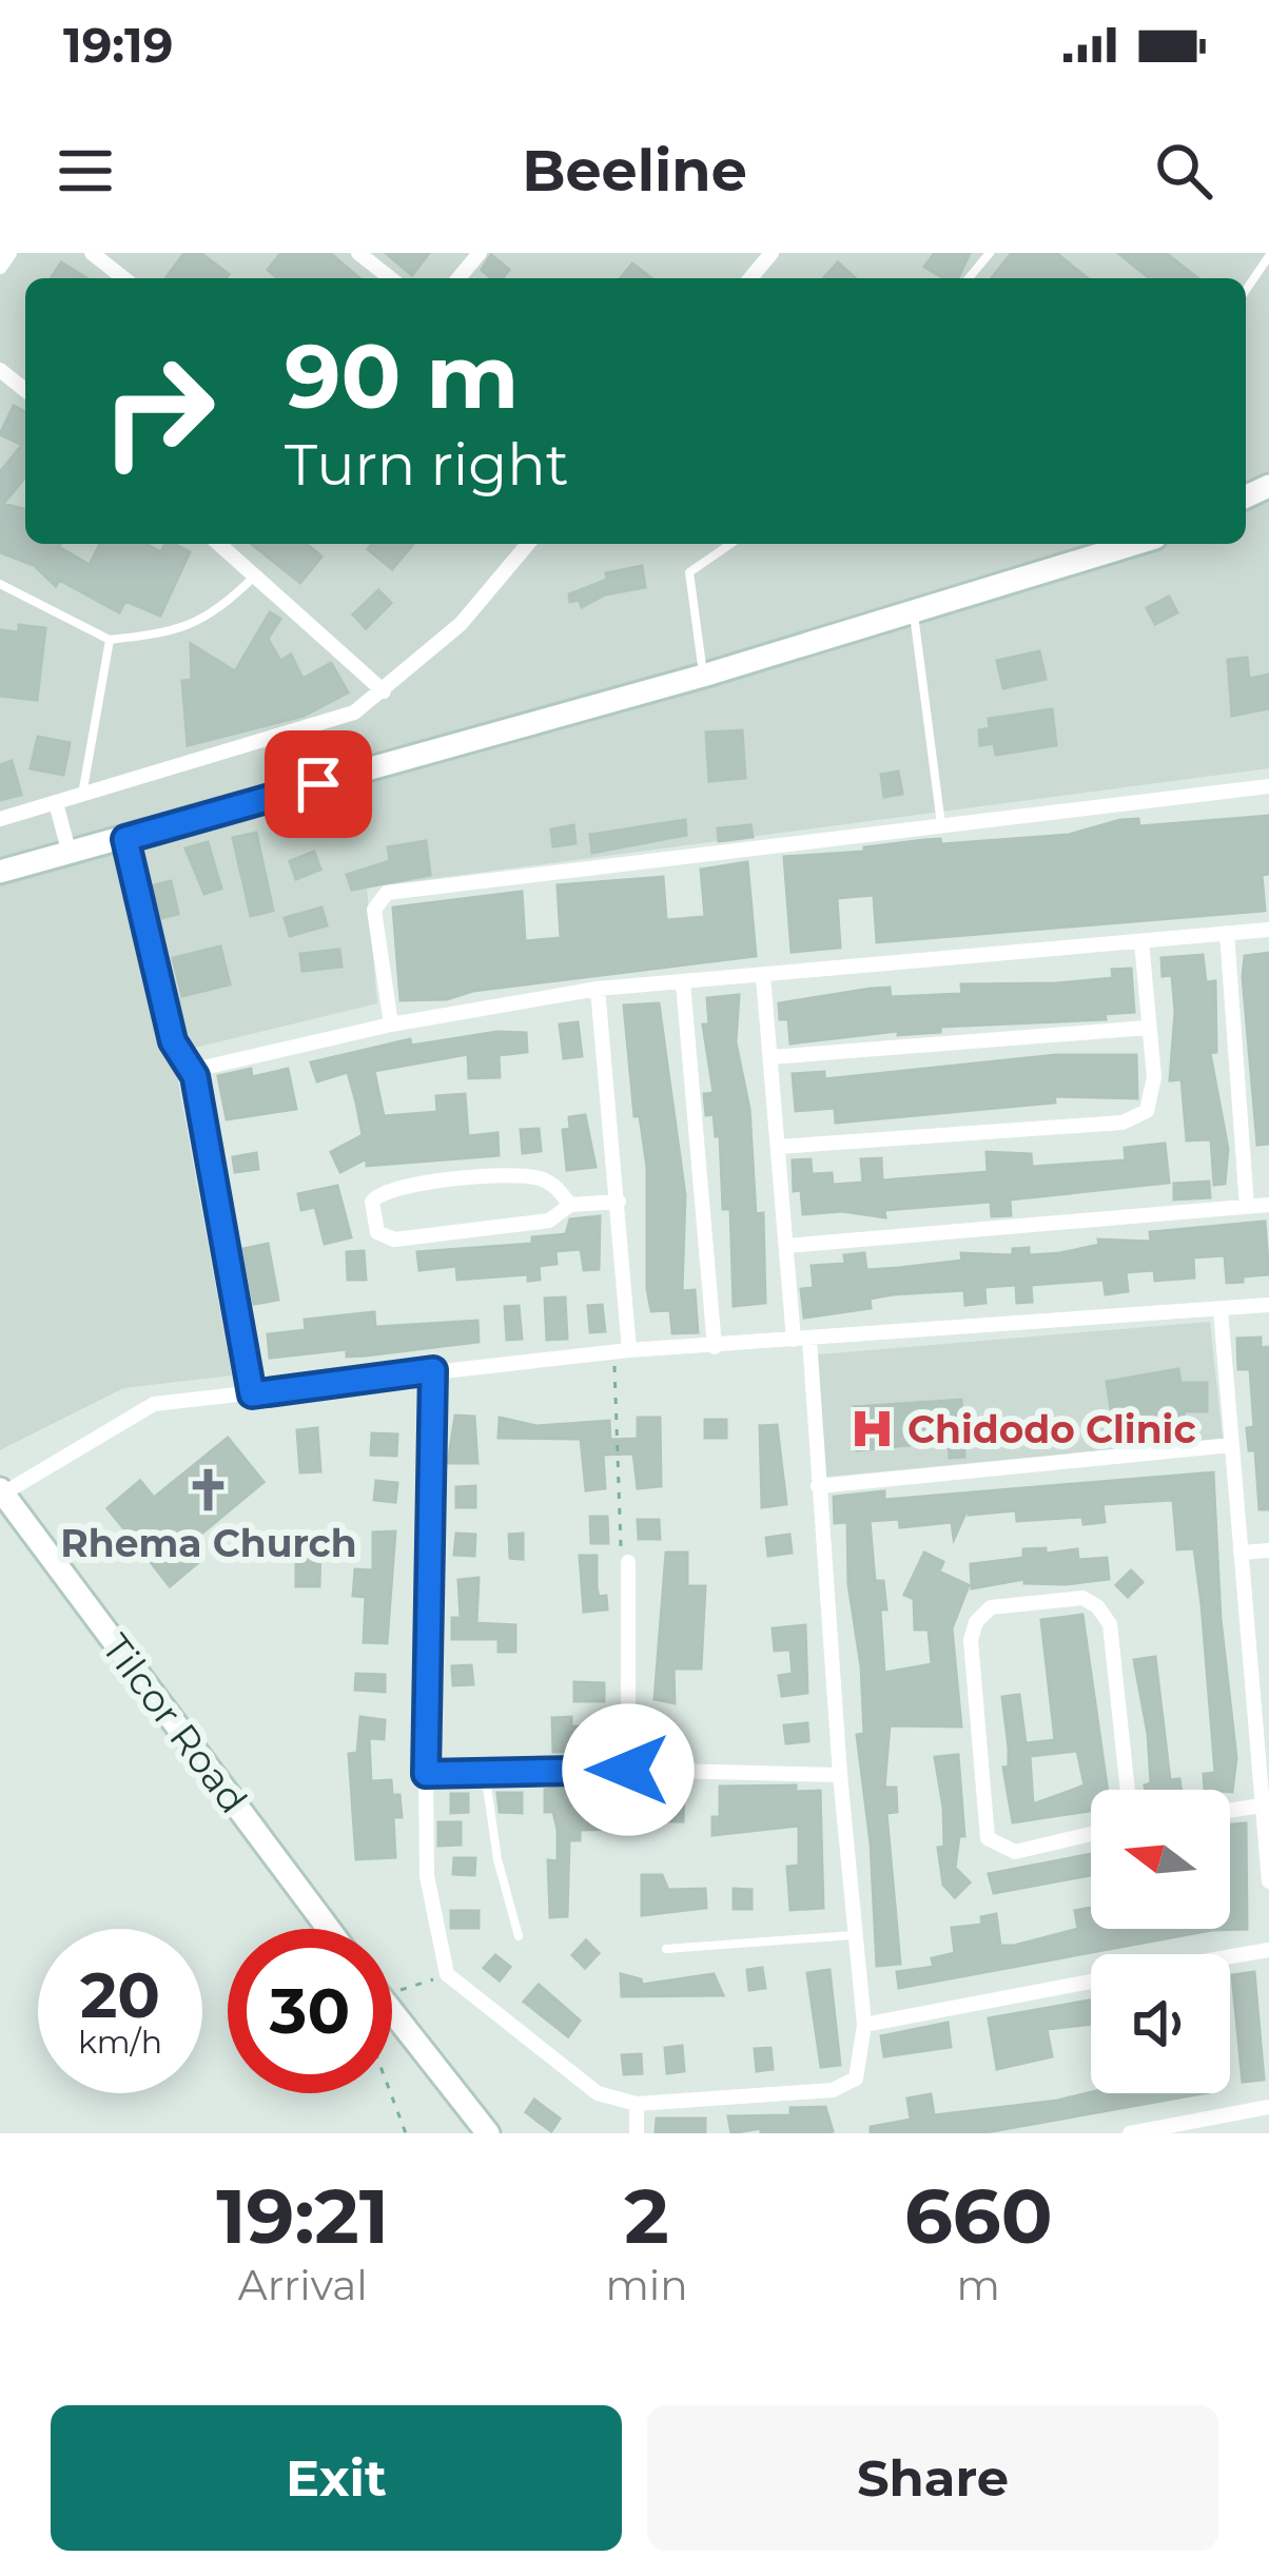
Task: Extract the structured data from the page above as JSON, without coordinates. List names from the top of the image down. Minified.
{"streets":{"street":["Tilcor Road"]},"places":{"hospital":["Chidodo Clinic"],"church":["Rhema Church"]},"north":"left","page":{"status":"19:19","header":"Beeline","turn":["90 m","Turn right"],"speed":"20 km/h","limit":"30","eta":["19:21","Arrival","2","min","660","m"],"buttons":["Exit","Share"]}}
